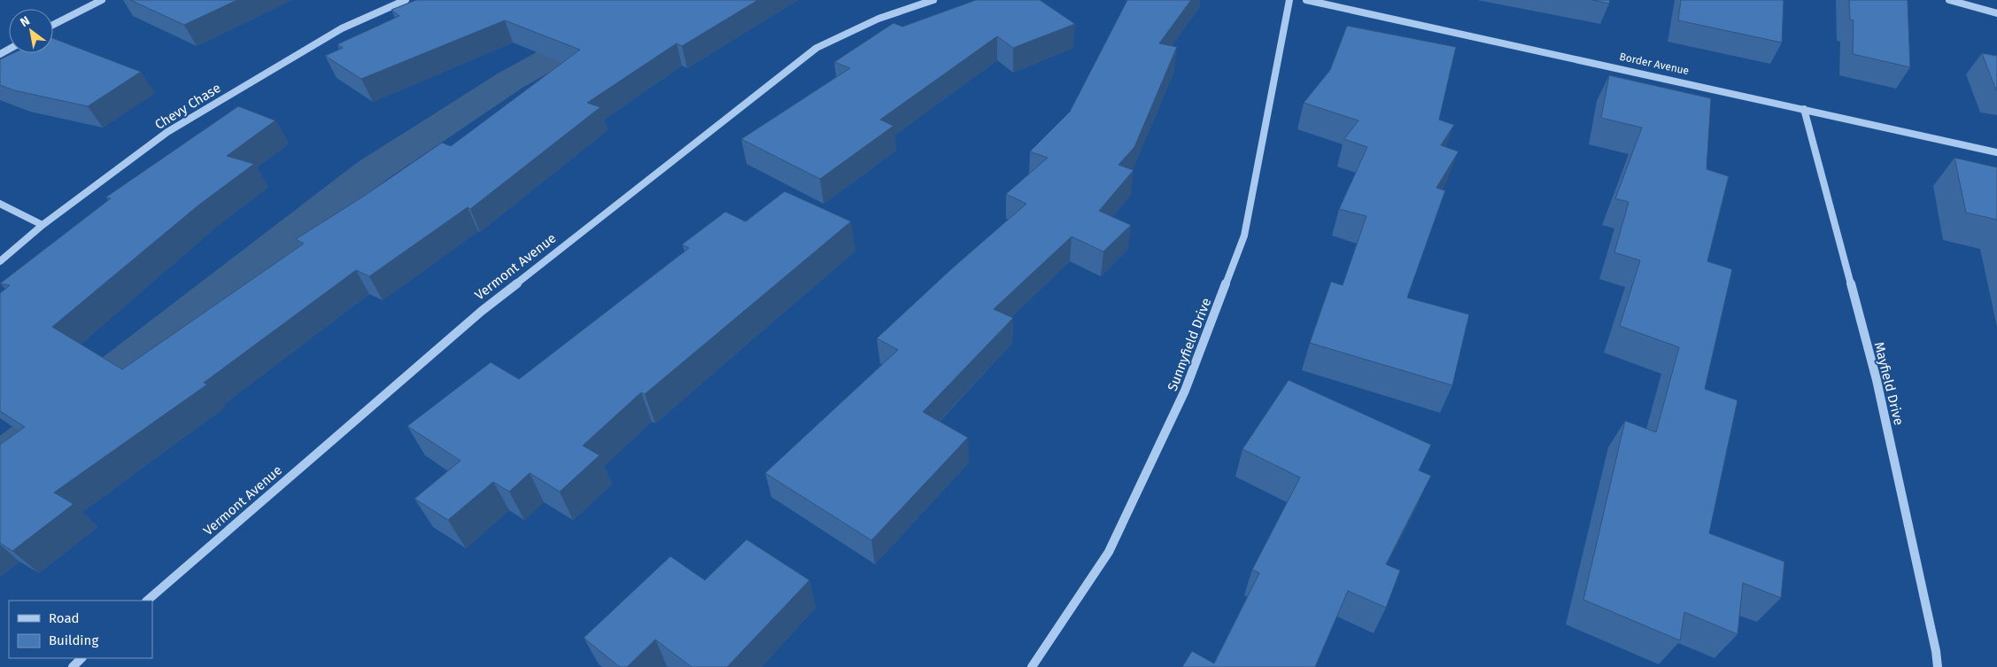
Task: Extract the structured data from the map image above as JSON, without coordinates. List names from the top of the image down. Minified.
{"streets":{"street":["Border Avenue","Chevy Chase","Vermont Avenue","Sunnyfield Drive","Mayfield Drive"]},"crossings":[["Border Avenue","Mayfield Drive"]],"legend":["Road","Building"],"north":"top left"}
